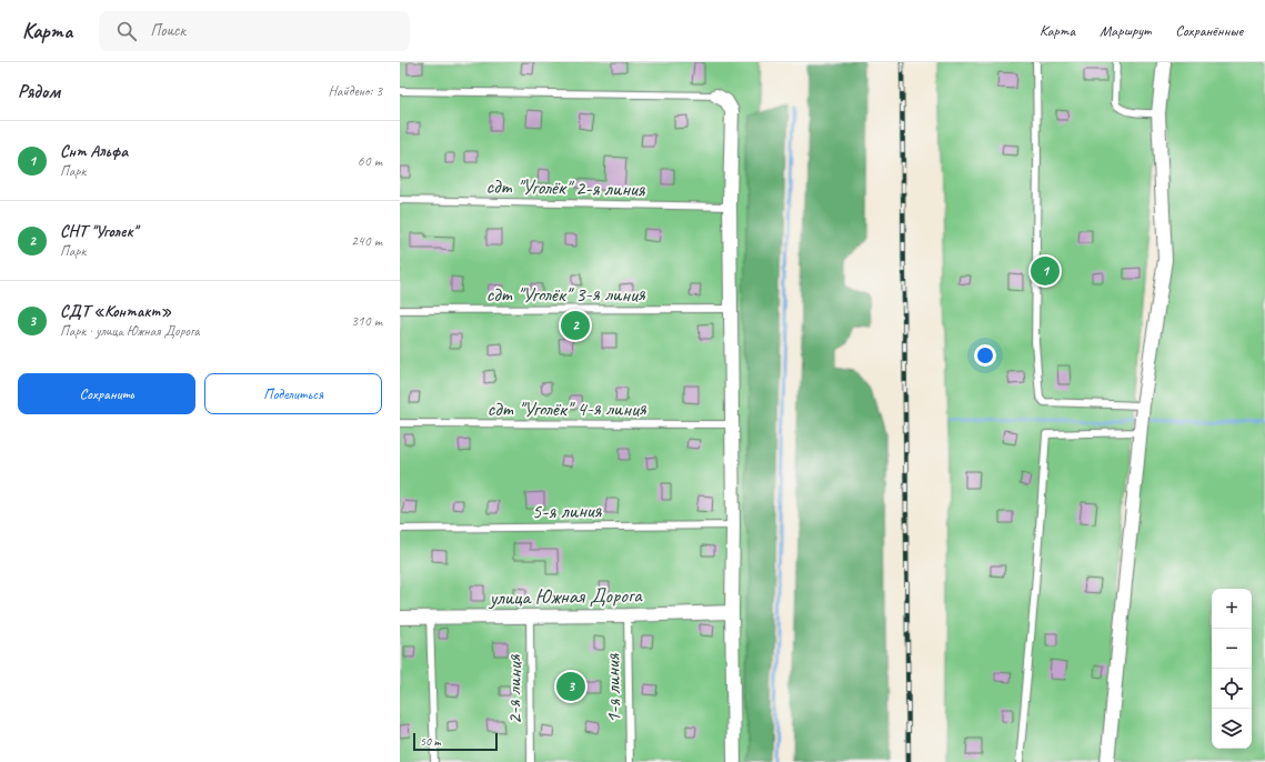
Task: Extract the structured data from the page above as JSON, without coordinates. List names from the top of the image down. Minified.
{"streets":{"street":["улица Южная Дорога"],"lane":["сдт \"Уголёк\" 2-я линия","сдт \"Уголёк\" 3-я линия","сдт \"Уголёк\" 4-я линия","5-я линия","1-я линия","2-я линия"]},"crossings":[["улица Южная Дорога","1-я линия"],["улица Южная Дорога","2-я линия"]],"scale_bar":"50 m","page":{"header":"Карта","search":"Поиск","nav":["Карта","Маршрут","Сохранённые"],"heading":["Рядом","Найдено: 3"],"list":[{"mark":"1","name":"Снт Альфа","note":"Парк","value":"60 m"},{"mark":"2","name":"СНТ \"Уголек\"","note":"Парк","value":"240 m"},{"mark":"3","name":"СДТ «Контакт»","note":"Парк · улица Южная Дорога","value":"310 m"}],"pins":["1","2","3"],"buttons":["Сохранить","Поделиться"],"map_buttons":["+","−"],"scale":"50 m"}}
